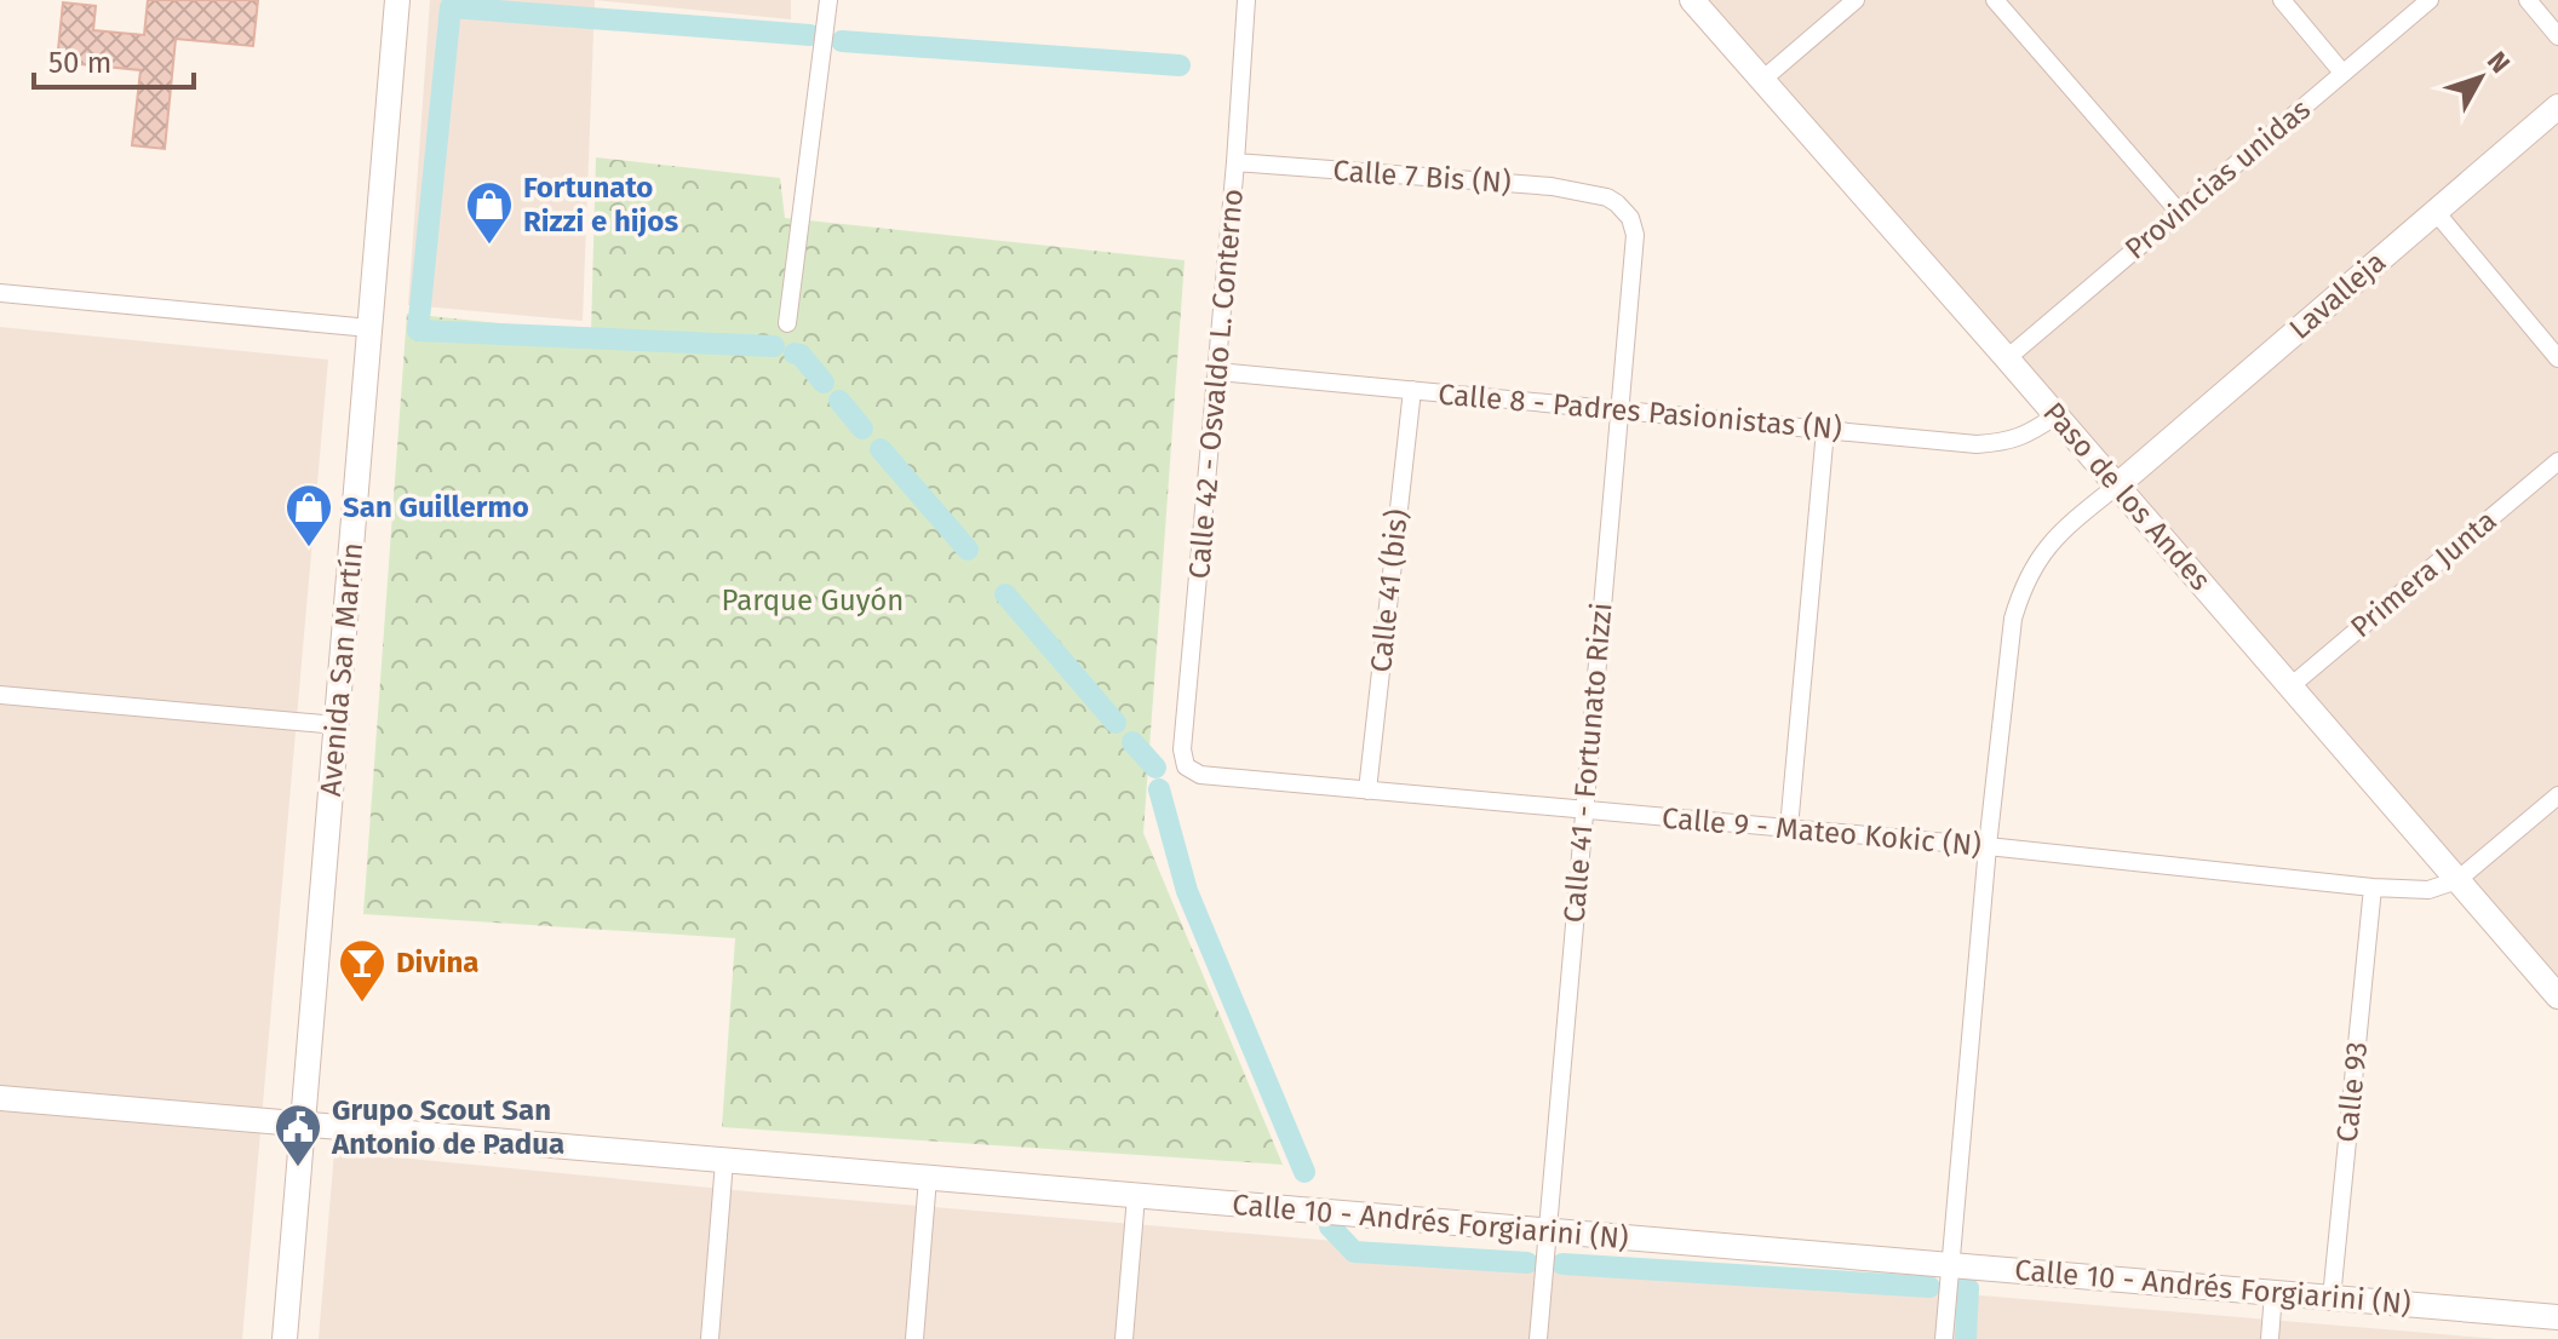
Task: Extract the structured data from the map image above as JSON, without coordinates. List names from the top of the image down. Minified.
{"streets":{"street":["Calle 7 Bis (N)","Provincias unidas","Lavalleja","Calle 42 - Osvaldo L. Conterno","Calle 8 - Padres Pasionistas (N)","Paso de los Andes","Primera Junta","Calle 41 (bis)","Avenida San Martín","Calle 41 - Fortunato Rizzi","Calle 9 - Mateo Kokic (N)","Calle 93","Calle 10 - Andrés Forgiarini (N)"]},"crossings":[["Calle 7 Bis (N)","Calle 42 - Osvaldo L. Conterno"],["Calle 7 Bis (N)","Calle 41 - Fortunato Rizzi"],["Provincias unidas","Paso de los Andes"],["Lavalleja","Paso de los Andes"],["Calle 42 - Osvaldo L. Conterno","Calle 8 - Padres Pasionistas (N)"],["Calle 42 - Osvaldo L. Conterno","Calle 9 - Mateo Kokic (N)"],["Calle 8 - Padres Pasionistas (N)","Paso de los Andes"],["Calle 8 - Padres Pasionistas (N)","Calle 41 (bis)"],["Calle 8 - Padres Pasionistas (N)","Calle 41 - Fortunato Rizzi"],["Paso de los Andes","Primera Junta"],["Paso de los Andes","Calle 9 - Mateo Kokic (N)"],["Calle 41 (bis)","Calle 9 - Mateo Kokic (N)"],["Avenida San Martín","Calle 10 - Andrés Forgiarini (N)"],["Calle 41 - Fortunato Rizzi","Calle 9 - Mateo Kokic (N)"],["Calle 41 - Fortunato Rizzi","Calle 10 - Andrés Forgiarini (N)"],["Calle 9 - Mateo Kokic (N)","Calle 93"],["Calle 93","Calle 10 - Andrés Forgiarini (N)"]],"parks":["Parque Guyón"],"places":{"shop":["Fortunato Rizzi e hijos","San Guillermo"],"bar":["Divina"],"public building":["Grupo Scout San Antonio de Padua"]},"scale_bar":"50 m","north":"top right"}
